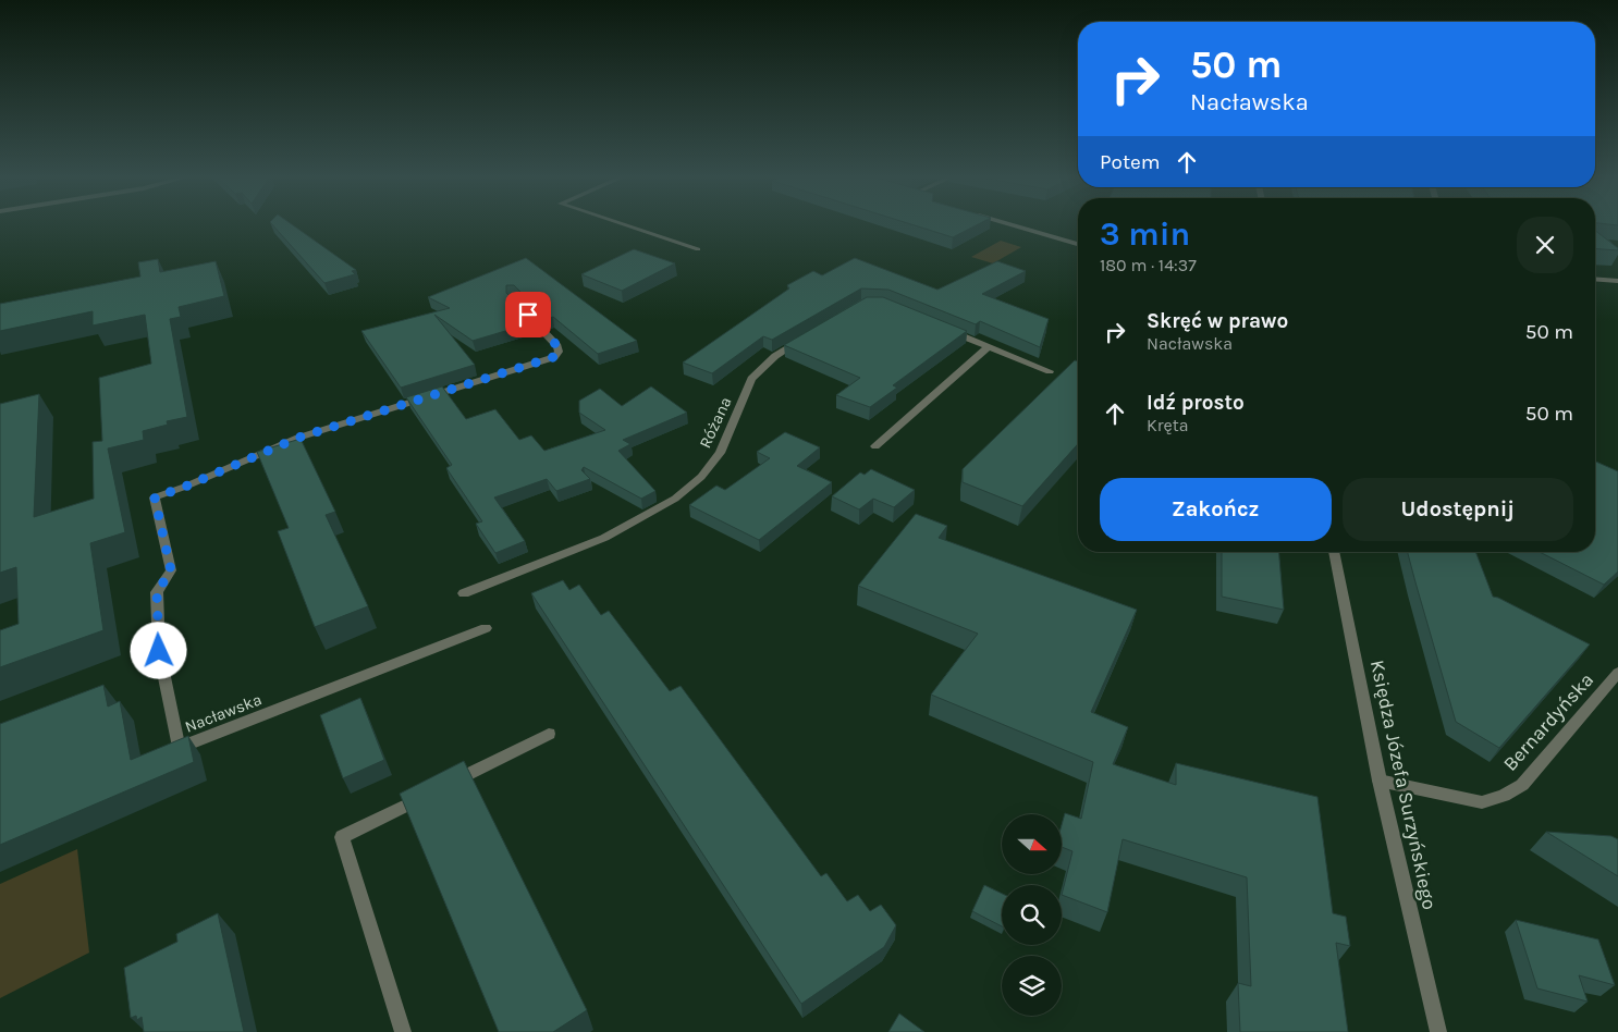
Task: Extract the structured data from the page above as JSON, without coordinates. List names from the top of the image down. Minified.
{"streets":{"street":["Różana","Nacławska","Bernardyńska","Księdza Józefa Surzyńskiego"]},"crossings":[["Bernardyńska","Księdza Józefa Surzyńskiego"]],"north":"right","page":{"turn":["50 m","Nacławska"],"then":"Potem","heading":["3 min","180 m · 14:37"],"list":[{"name":"Skręć w prawo","note":"Nacławska","value":"50 m"},{"name":"Idź prosto","note":"Kręta","value":"50 m"}],"buttons":["Zakończ","Udostępnij"]}}
